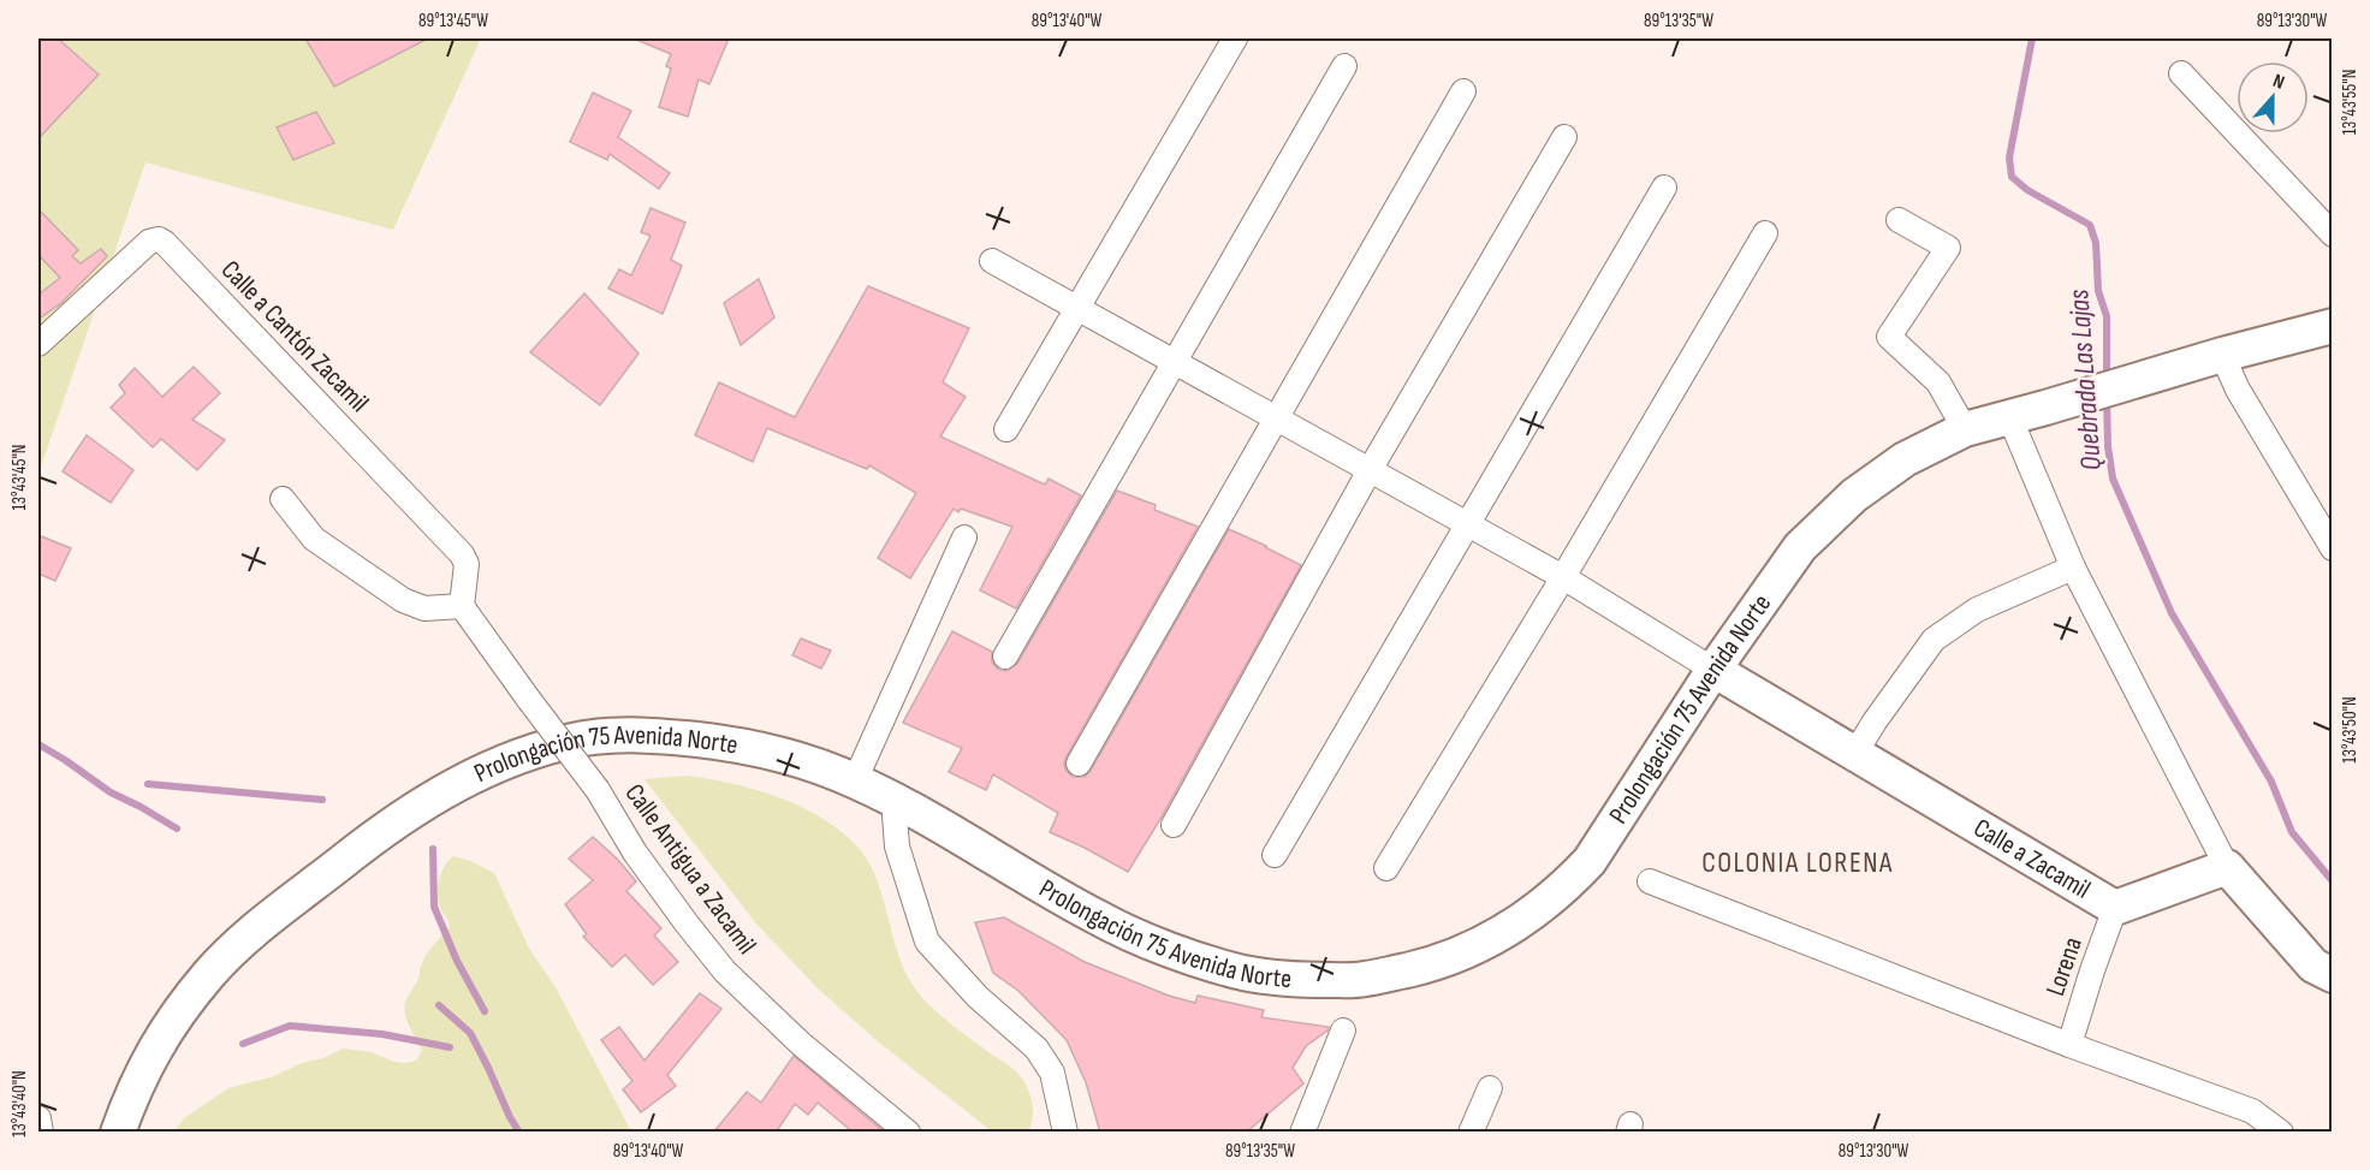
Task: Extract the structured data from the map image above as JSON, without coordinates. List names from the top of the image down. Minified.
{"streets":{"main road":["Prolongación 75 Avenida Norte","Calle a Zacamil"],"street":["Calle a Cantón Zacamil","Calle Antigua a Zacamil","Lorena"]},"crossings":[["Calle a Cantón Zacamil","Calle Antigua a Zacamil"],["Prolongación 75 Avenida Norte","Calle a Zacamil"],["Calle a Zacamil","Lorena"]],"districts":["COLONIA LORENA"],"water":["Quebrada Las Lajas"],"north":"top","coordinates":["89°13'45\"W","89°13'40\"W","89°13'35\"W","89°13'30\"W","13°43'55\"N","13°43'45\"N","13°43'50\"N","13°43'40\"N"]}
